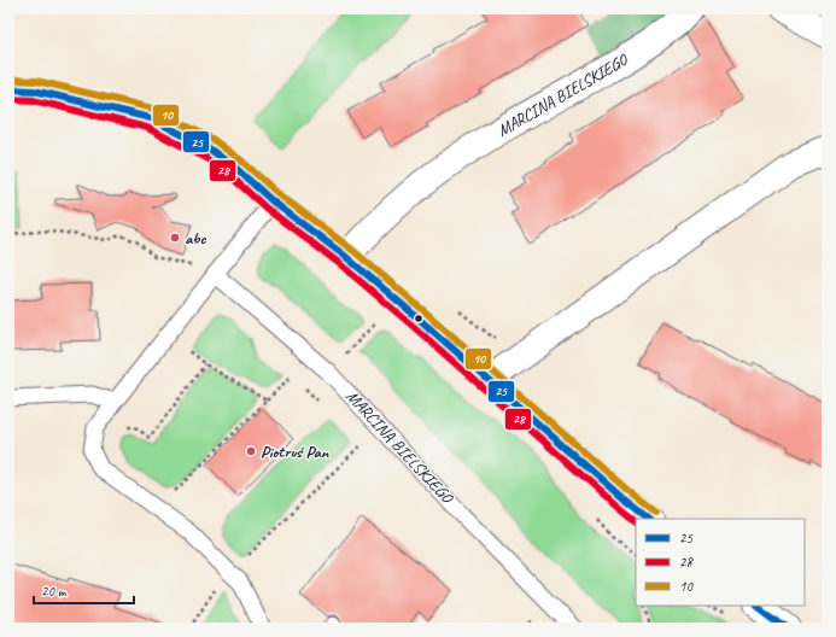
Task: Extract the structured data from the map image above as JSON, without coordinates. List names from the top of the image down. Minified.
{"streets":{"street":["MARCINA BIELSKIEGO"]},"places":["abc","Piotruś Pan"],"lines":["transit line 10","transit line 25","transit line 28"],"legend":["25","28","10"],"scale_bar":"20 m"}
